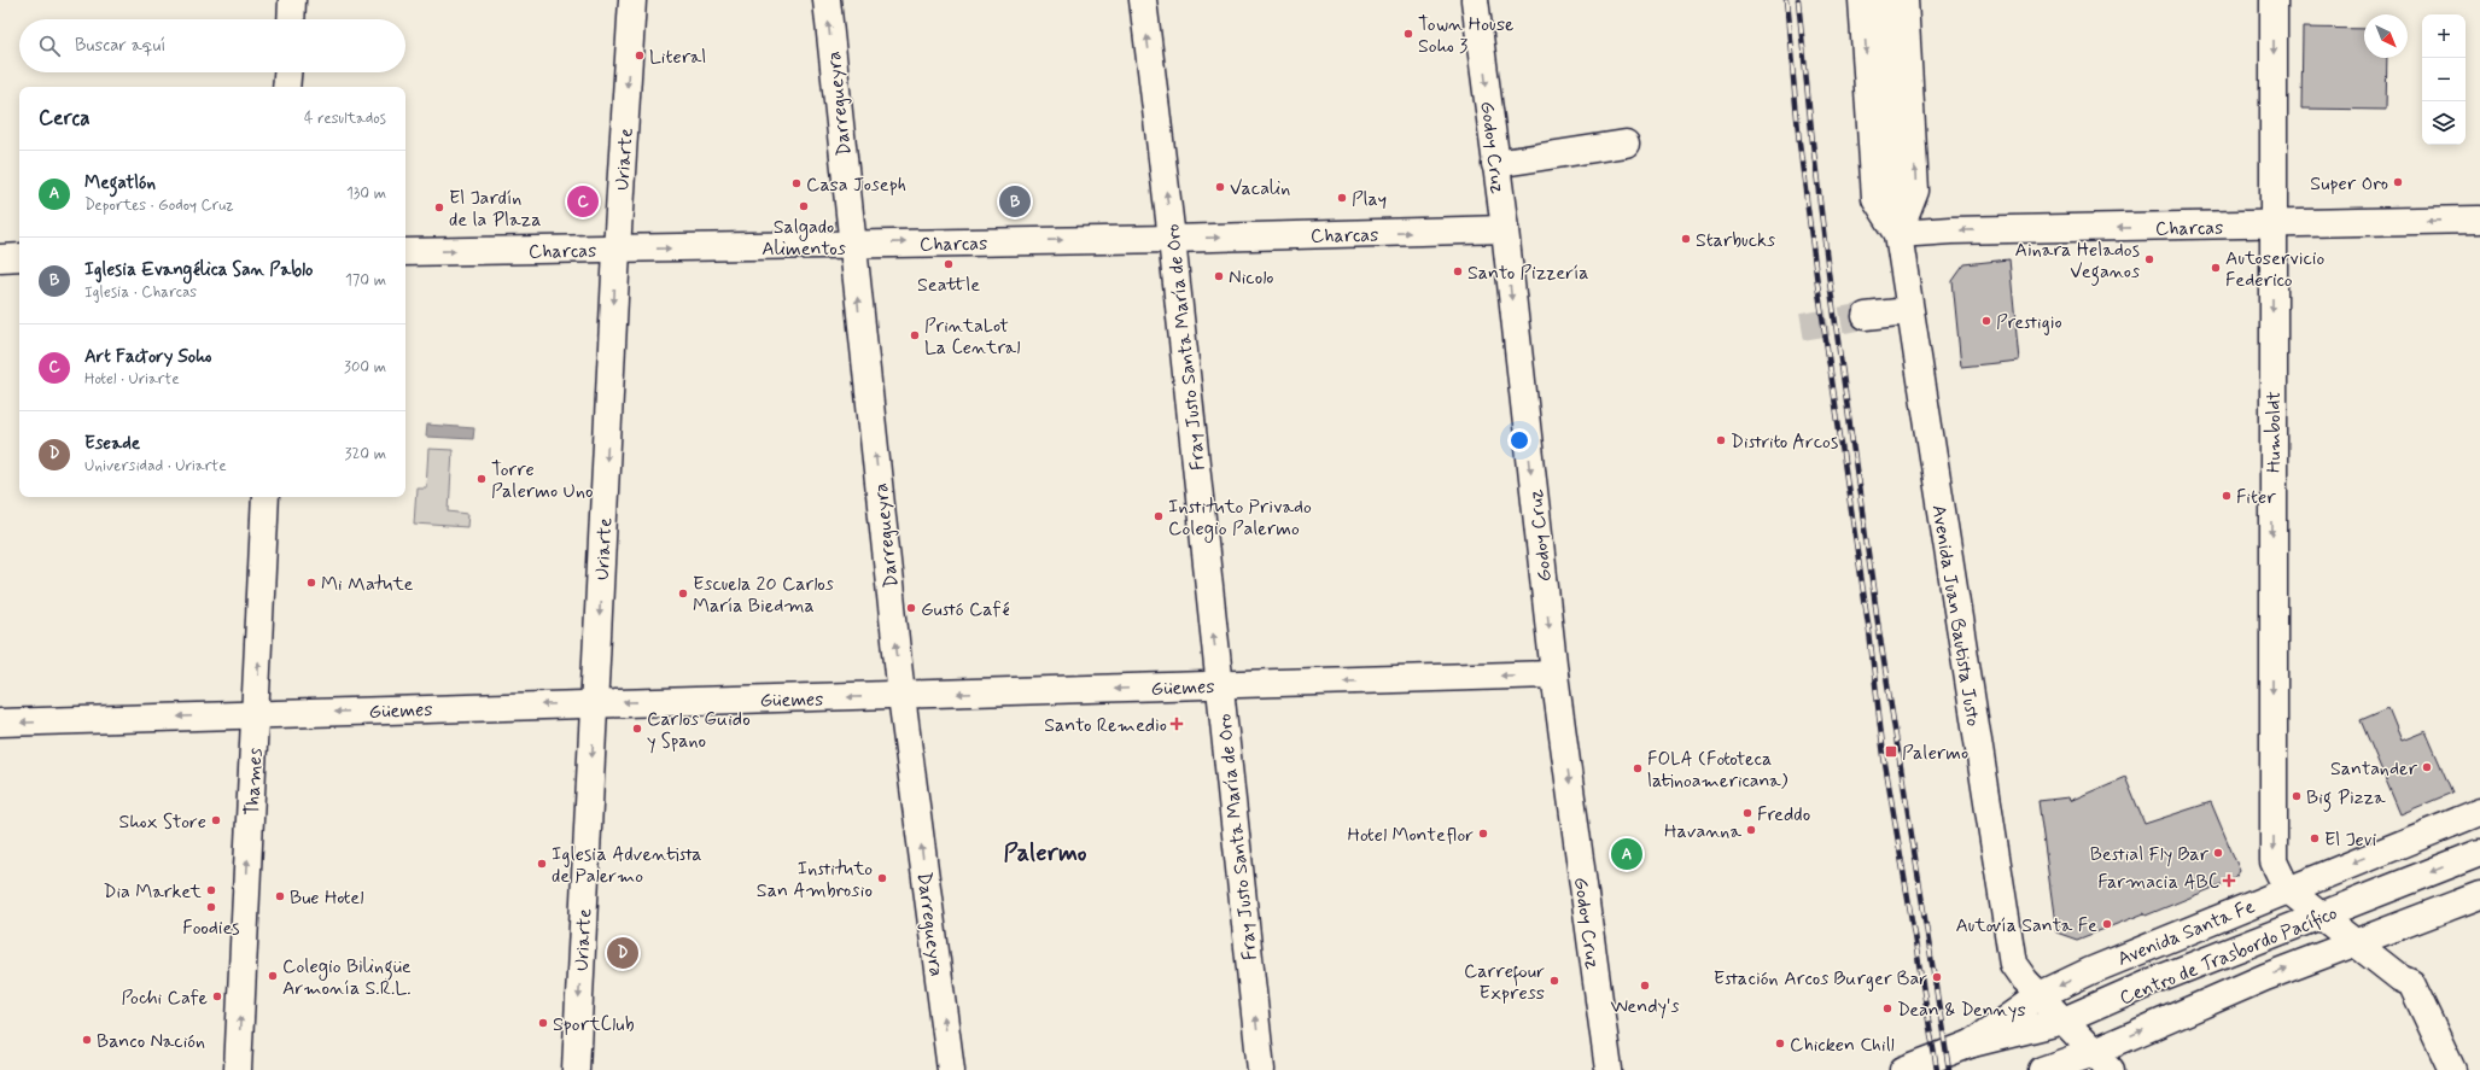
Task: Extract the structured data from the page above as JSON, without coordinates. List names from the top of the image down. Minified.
{"streets":{"street":["Darregueyra","Godoy Cruz","Uriarte","Charcas","Fray Justo Santa María de Oro","Humboldt","Avenida Juan Bautista Justo","Güemes","Thames","Avenida Santa Fe","Centro de Trasbordo Pacífico"]},"crossings":[["Darregueyra","Charcas"],["Darregueyra","Güemes"],["Godoy Cruz","Charcas"],["Godoy Cruz","Güemes"],["Uriarte","Charcas"],["Uriarte","Güemes"],["Charcas","Fray Justo Santa María de Oro"],["Charcas","Humboldt"],["Charcas","Avenida Juan Bautista Justo"],["Fray Justo Santa María de Oro","Güemes"],["Humboldt","Avenida Santa Fe"],["Humboldt","Centro de Trasbordo Pacífico"],["Avenida Juan Bautista Justo","Avenida Santa Fe"],["Avenida Juan Bautista Justo","Centro de Trasbordo Pacífico"],["Güemes","Thames"],["Avenida Santa Fe","Centro de Trasbordo Pacífico"]],"one_way":["Darregueyra","Godoy Cruz","Uriarte","Fray Justo Santa María de Oro","Humboldt","Güemes","Thames"],"districts":["Palermo"],"places":{"other":["Town House Soho 3","Literal","Super Oro","Casa Joseph","Vacalin","Play","Salgado Alimentos","El Jardín de la Plaza","Starbucks","Ainara Helados Veganos","Seattle","Autoservicio Federico","Santo Pizzería","Nicolo","Prestigio","PrintaLot La Central","Distrito Arcos","Torre Palermo Uno","Fiter","Instituto Privado Colegio Palermo","Mi Matute","Escuela 20 Carlos María Biedma","Gustó Café","Carlos Guido y Spano","Santander","FOLA (Fototeca latinoamericana)","Big Pizza","Freddo","Shox Store","Havanna","Hotel Monteflor","El Jevi","Bestial Fly Bar","Iglesia Adventista de Palermo","Instituto San Ambrosio","Dia Market","Bue Hotel","Foodies","Autovía Santa Fe","Colegio Bilingüe Armonía S.R.L.","Estación Arcos Burger Bar","Carrefour Express","Wendy's","Pochi Cafe","Dean & Dennys","SportClub","Banco Nación","Chicken Chill"],"health":["Santo Remedio","Farmacia ABC"],"transit":["Palermo"]},"north":"bottom right","page":{"map_buttons":["+","−"],"search":"Buscar aquí","heading":["Cerca","4 resultados"],"list":[{"mark":"A","name":"Megatlón","note":"Deportes · Godoy Cruz","value":"130 m"},{"mark":"B","name":"Iglesia Evangélica San Pablo","note":"Iglesia · Charcas","value":"170 m"},{"mark":"C","name":"Art Factory Soho","note":"Hotel · Uriarte","value":"300 m"},{"mark":"D","name":"Eseade","note":"Universidad · Uriarte","value":"320 m"}],"pins":["B","C","A","D"]}}
